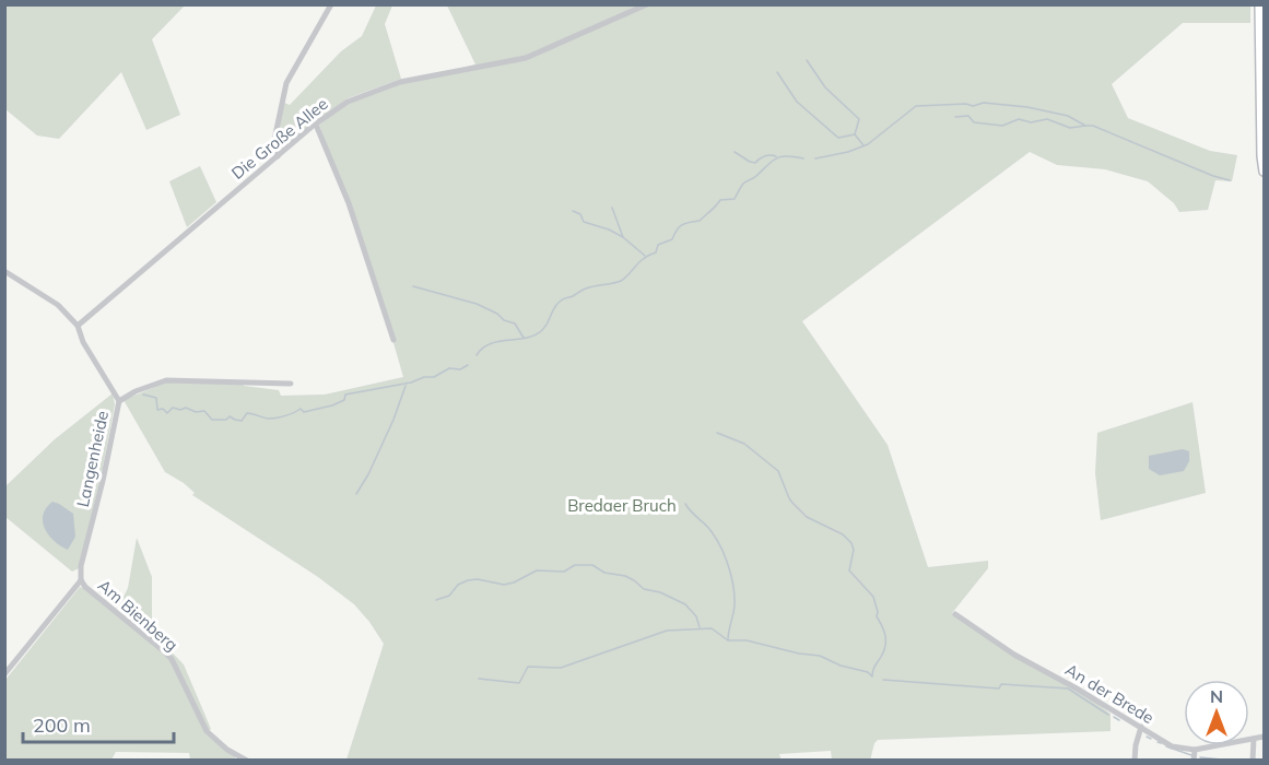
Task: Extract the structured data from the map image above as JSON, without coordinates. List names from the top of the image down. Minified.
{"streets":{"street":["Die Große Allee","Langenheide","Am Bienberg","An der Brede"]},"crossings":[["Die Große Allee","Langenheide"],["Langenheide","Am Bienberg"]],"parks":["Bredaer Bruch"],"scale_bar":"200 m","north":"top"}
